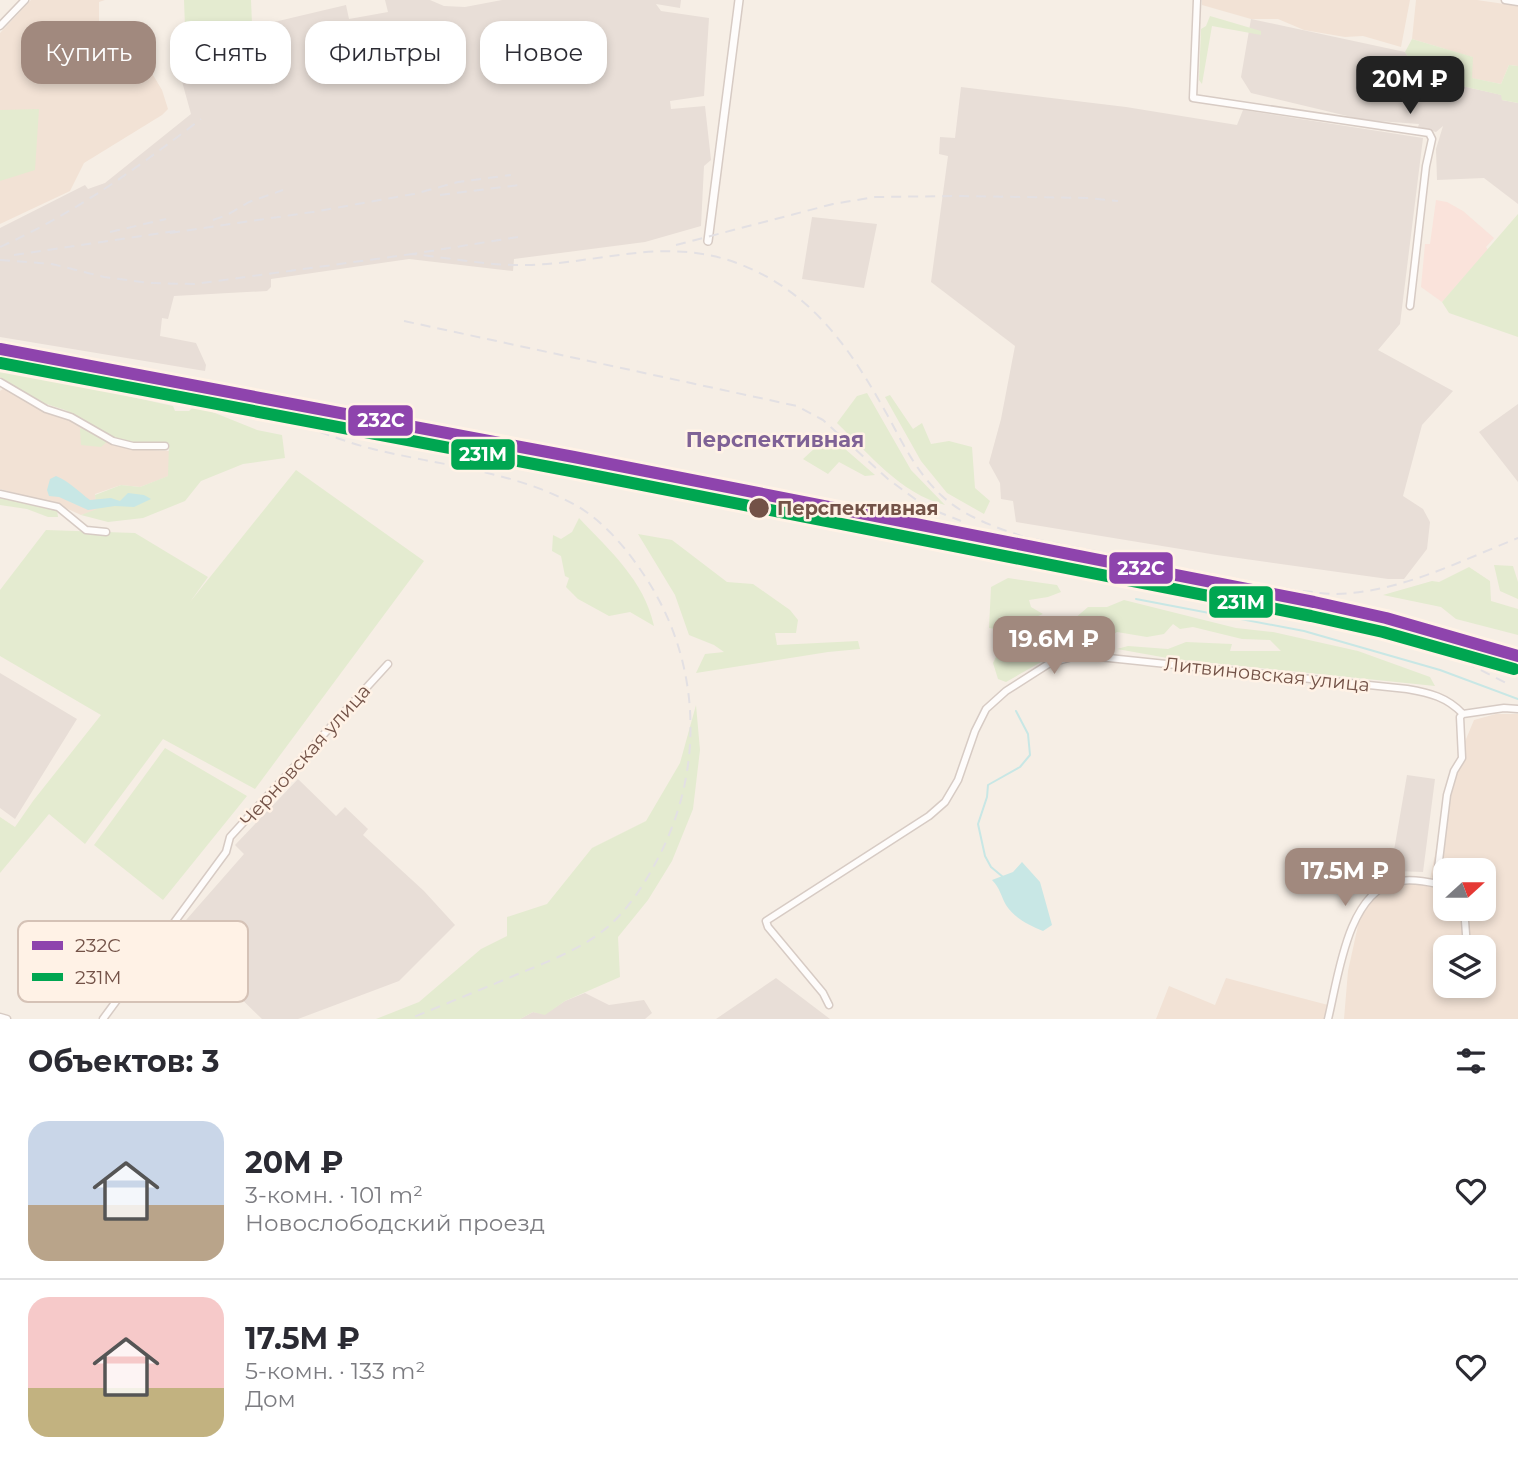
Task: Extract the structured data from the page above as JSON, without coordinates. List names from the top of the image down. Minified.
{"streets":{"street":["Литвиновская улица","Черновская улица"]},"districts":["Перспективная"],"places":["Перспективная"],"lines":["transit line 232C","transit line 231М"],"legend":["232C","231М"],"north":"right","page":{"chip":["Купить","Снять","Фильтры","Новое"],"price":["20M ₽","19.6M ₽","17.5M ₽"],"heading":"Объектов: 3","list":[{"name":"20M ₽","note":"3-комн. · 101 m² · Новослободский проезд"},{"name":"17.5M ₽","note":"5-комн. · 133 m² · Дом"}]}}
